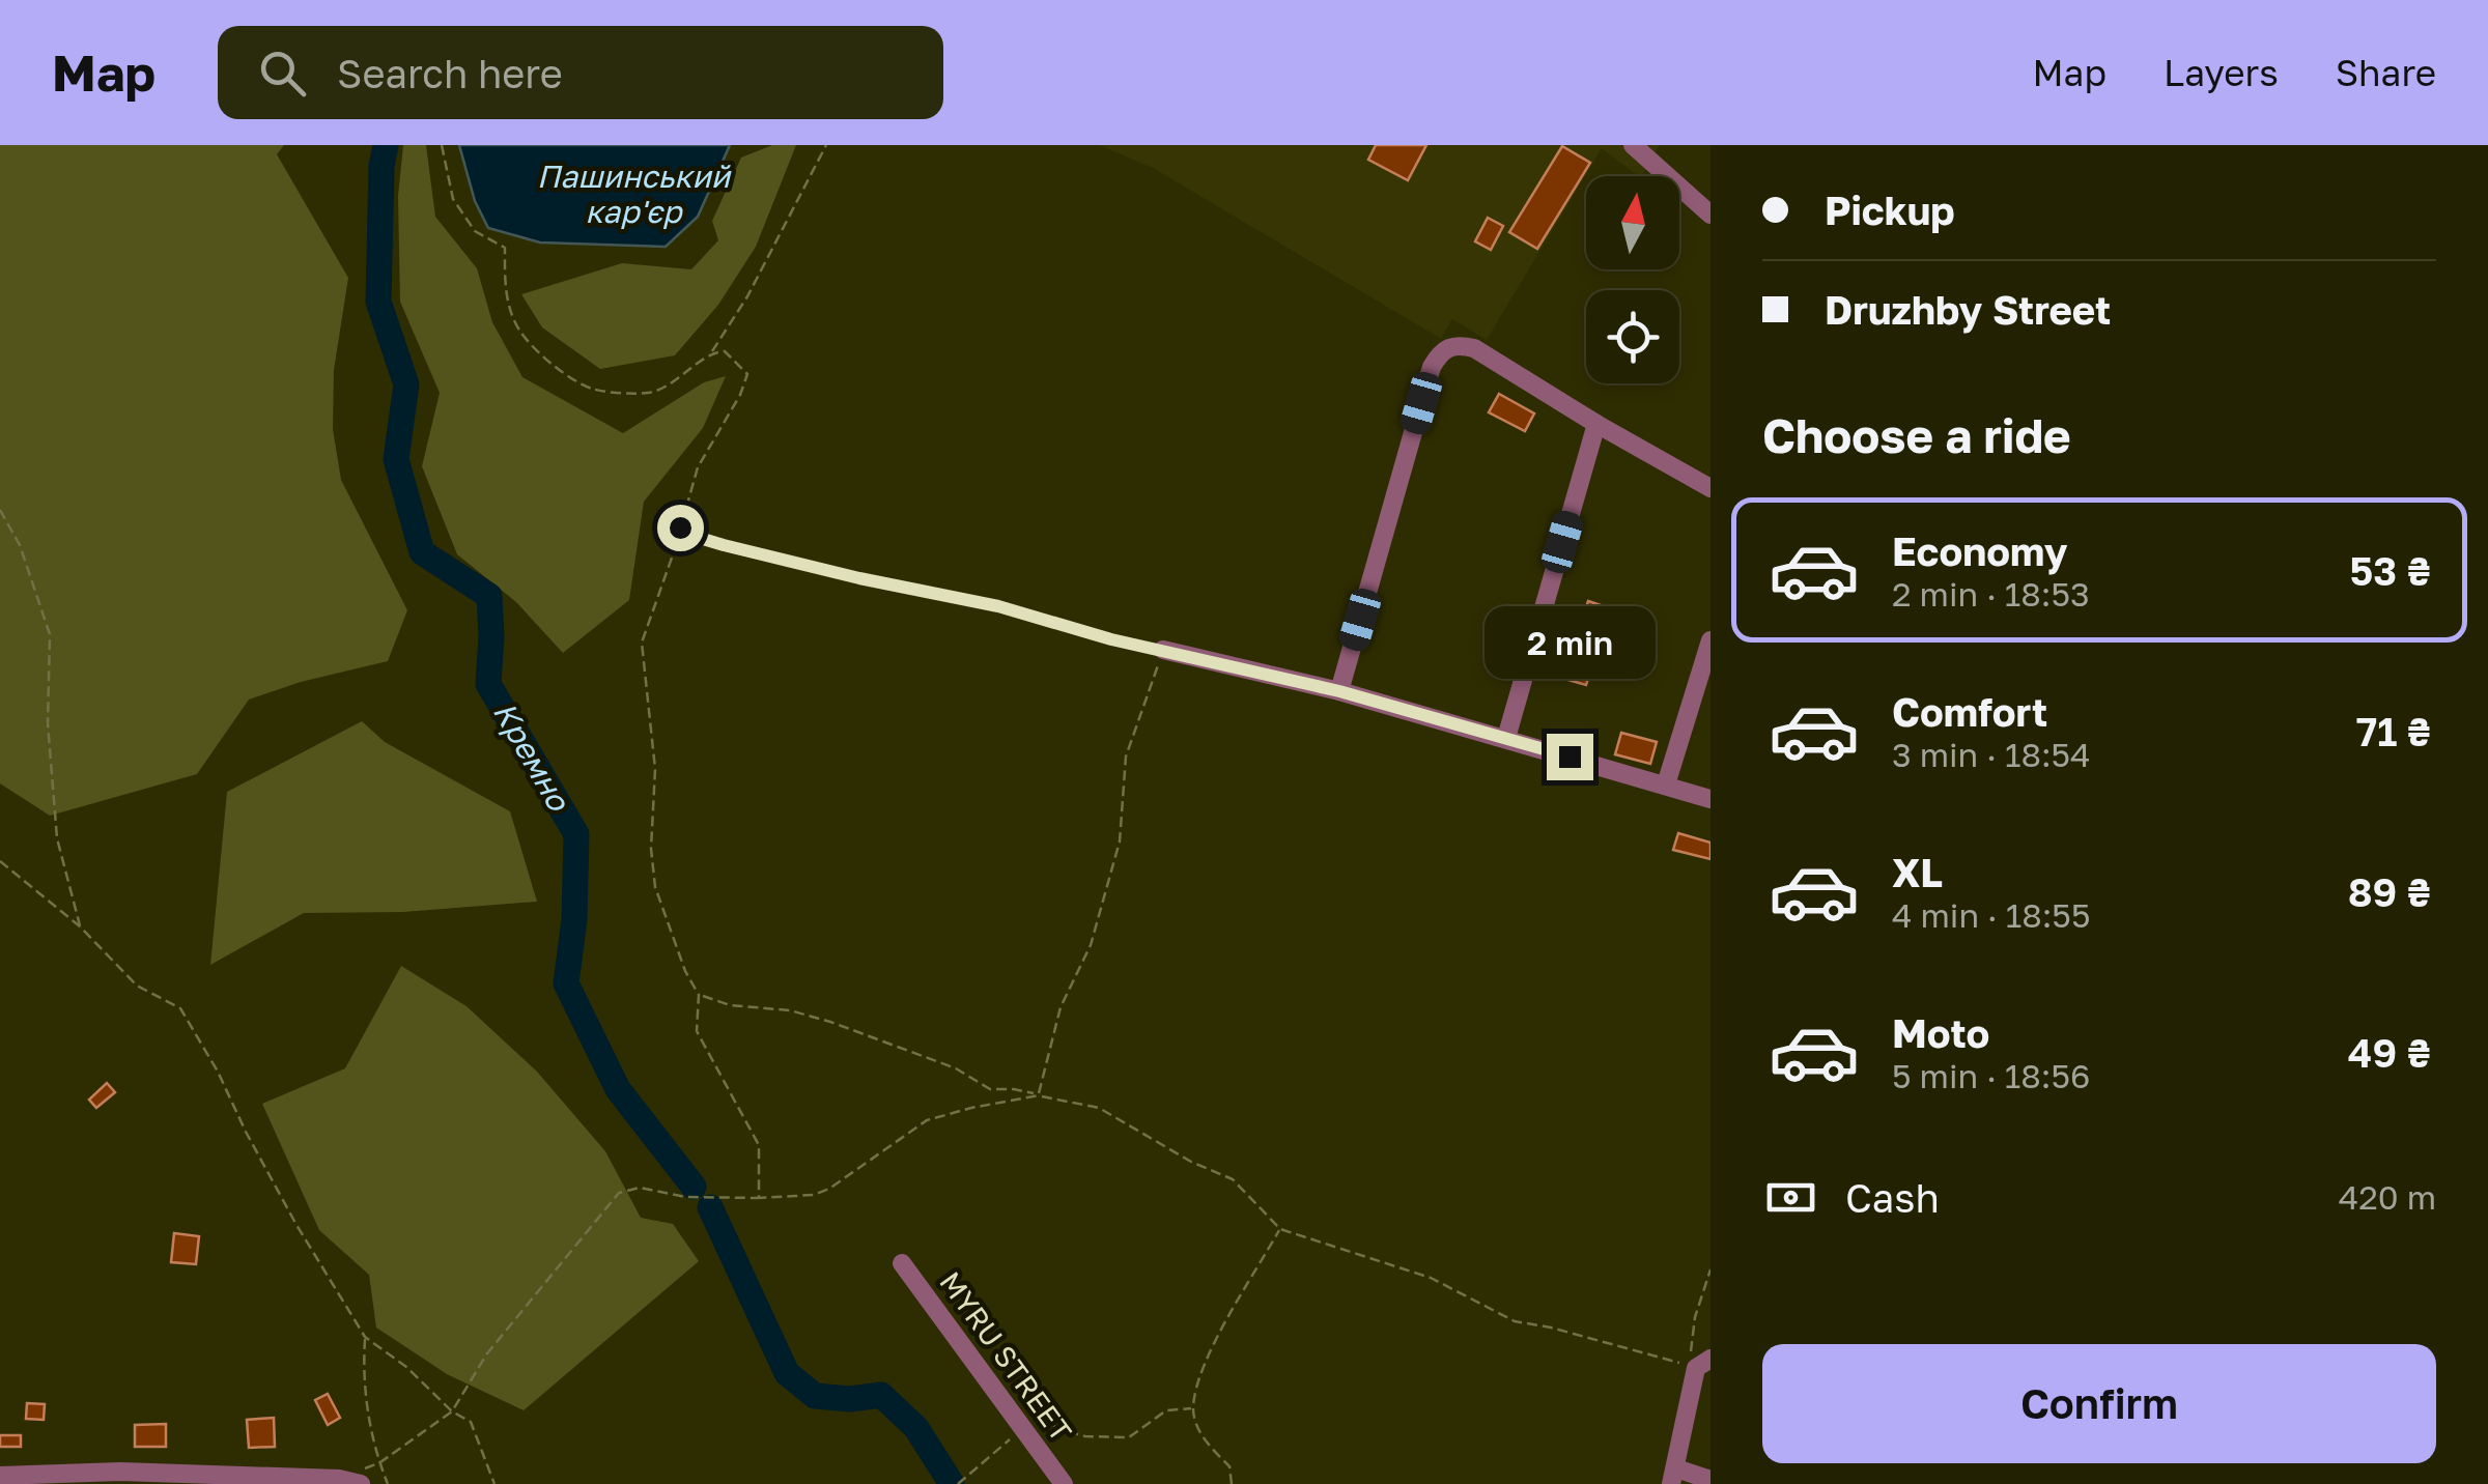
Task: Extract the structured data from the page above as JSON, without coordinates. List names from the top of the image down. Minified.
{"streets":{"street":["MYRU STREET"]},"water":["Пашинський кар'єр","Кремно"],"north":"top","page":{"header":"Map","search":"Search here","nav":["Map","Layers","Share"],"banner":["Pickup","Druzhby Street"],"heading":"Choose a ride","list":[{"name":"Economy","note":"2 min · 18:53","value":"53 ₴"},{"name":"Comfort","note":"3 min · 18:54","value":"71 ₴"},{"name":"XL","note":"4 min · 18:55","value":"89 ₴"},{"name":"Moto","note":"5 min · 18:56","value":"49 ₴"}],"bubble":"2 min","pay":["Cash","420 m"],"buttons":"Confirm"}}
